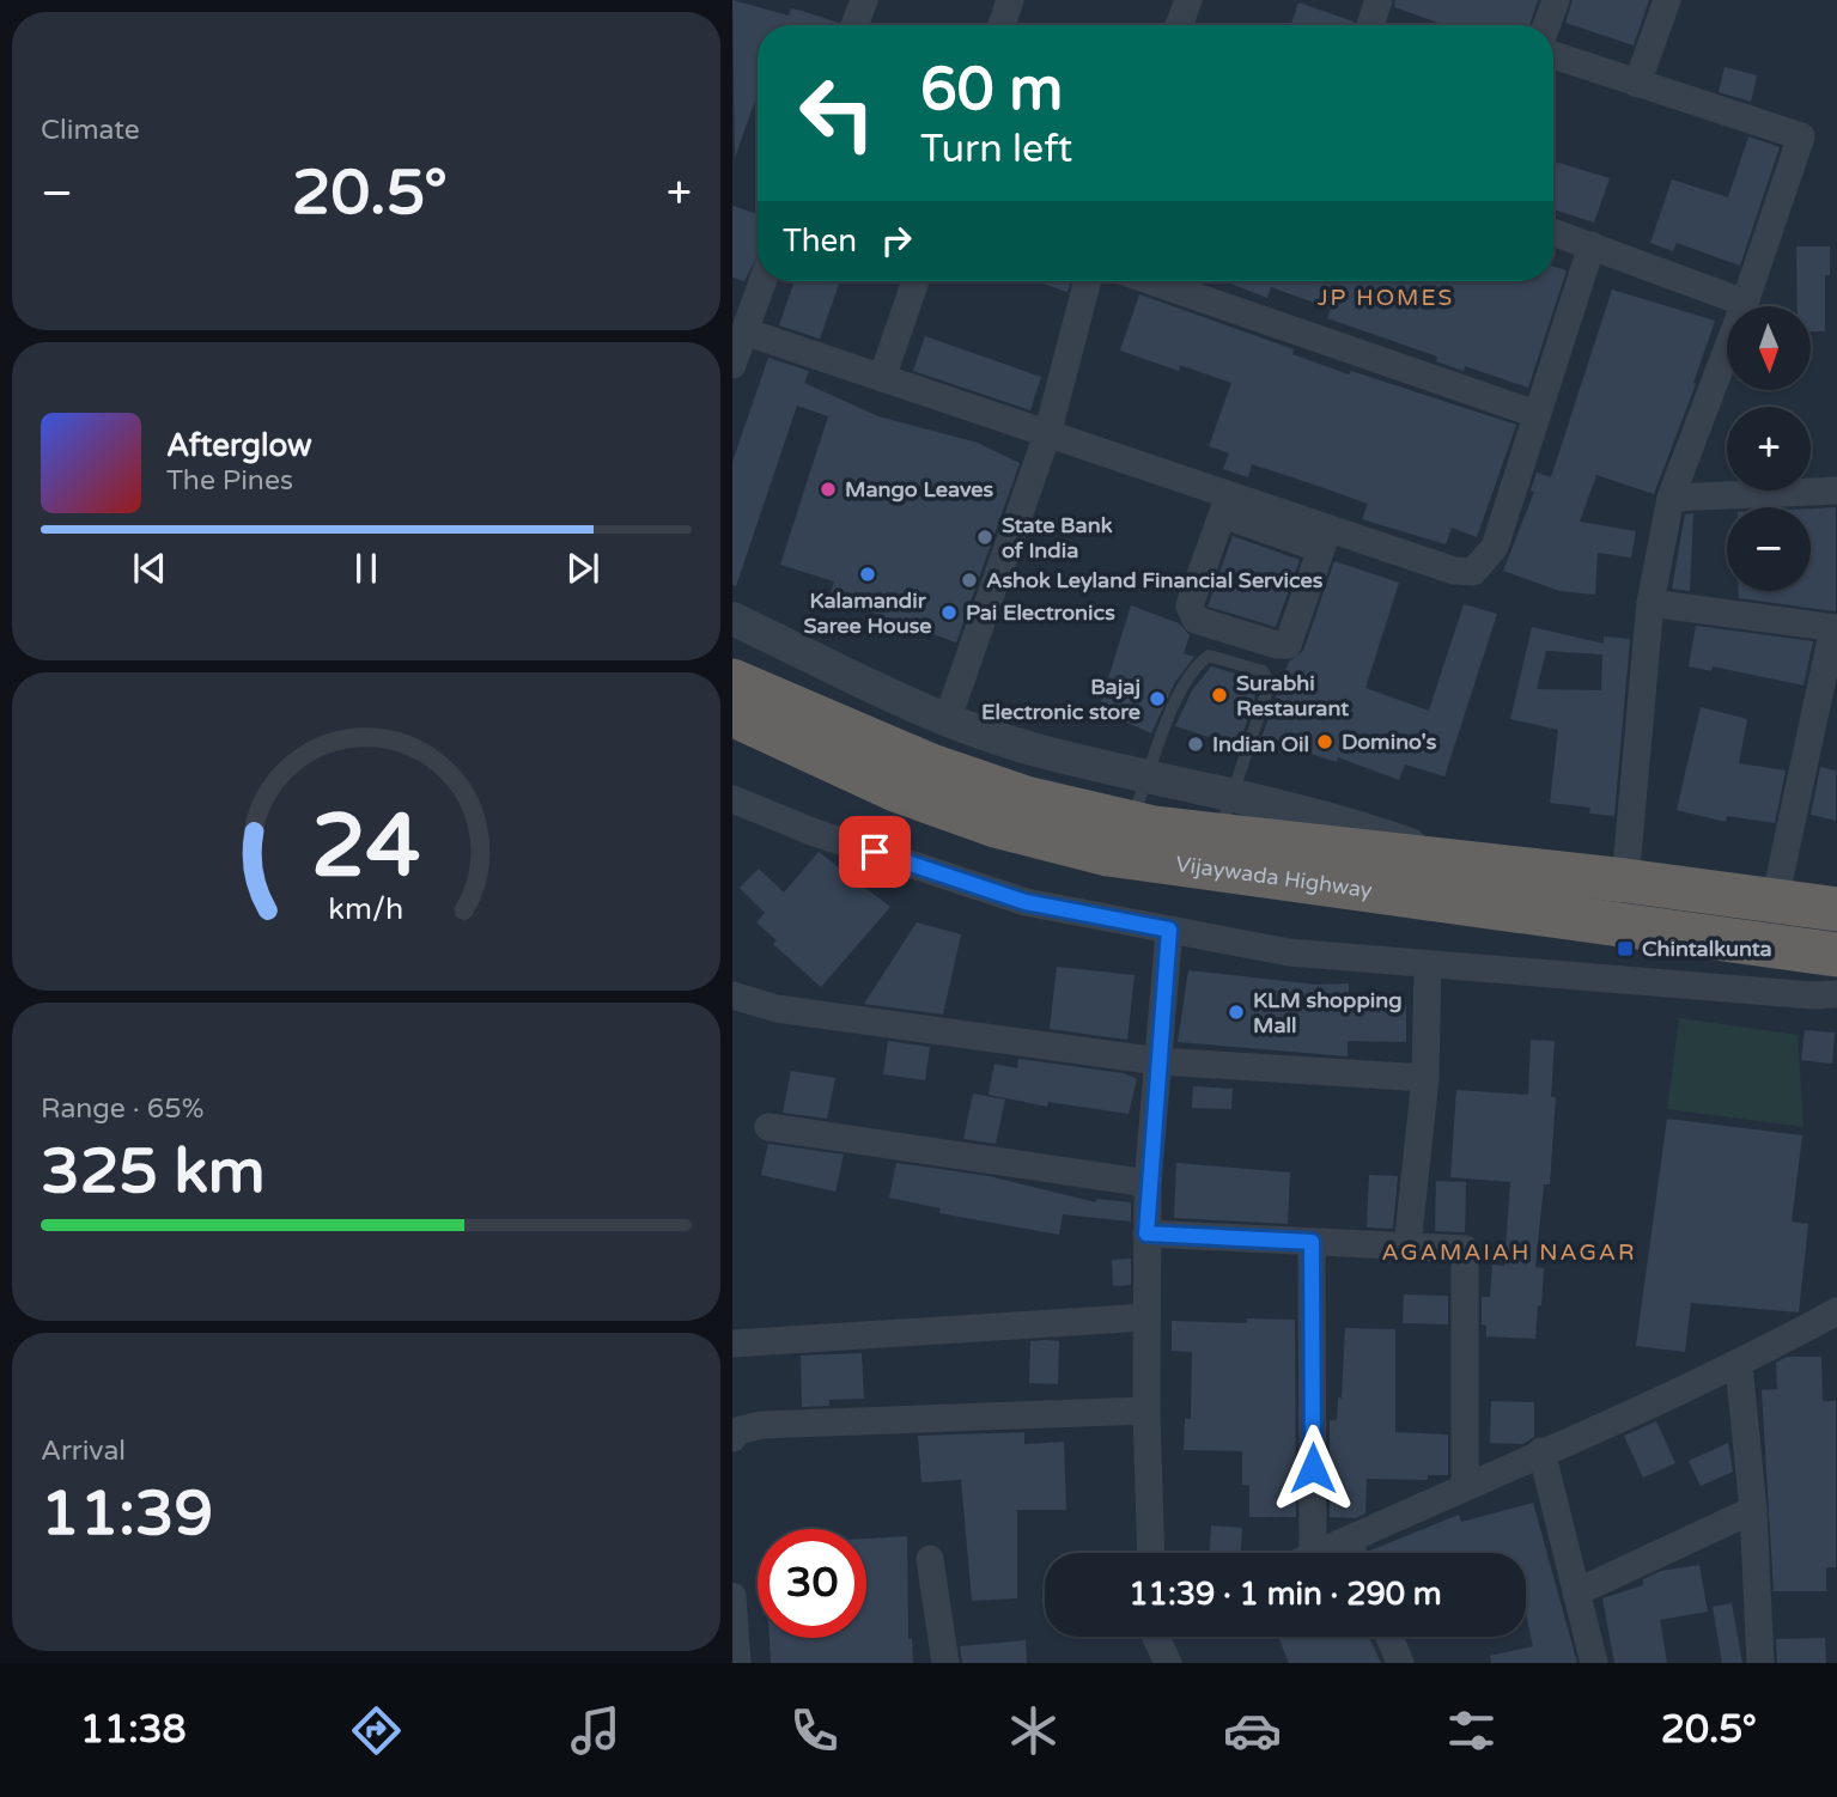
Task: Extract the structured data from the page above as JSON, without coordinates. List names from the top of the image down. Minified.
{"streets":{"highway":["Vijaywada Highway"]},"districts":["JP HOMES","AGAMAIAH NAGAR"],"places":{"other":["Mango Leaves","State Bank of India","Kalamandir Saree House","Ashok Leyland Financial Services","Pai Electronics","Surabhi Restaurant","Bajaj Electronic store","Domino's","Indian Oil","KLM shopping Mall"],"transit":["Chintalkunta"]},"north":"bottom","page":{"tile":["Climate",["Range · 65%","325 km"],["Arrival","11:39"]],"turn":["60 m","Turn left"],"heat":["−","20.5°","+"],"then":"Then","map_buttons":["+","−"],"song":["Afterglow","The Pines"],"limit":"30","trip":"11:39 · 1 min · 290 m","tabs":["11:38","20.5°"],"gauge":["24","km/h"]}}
